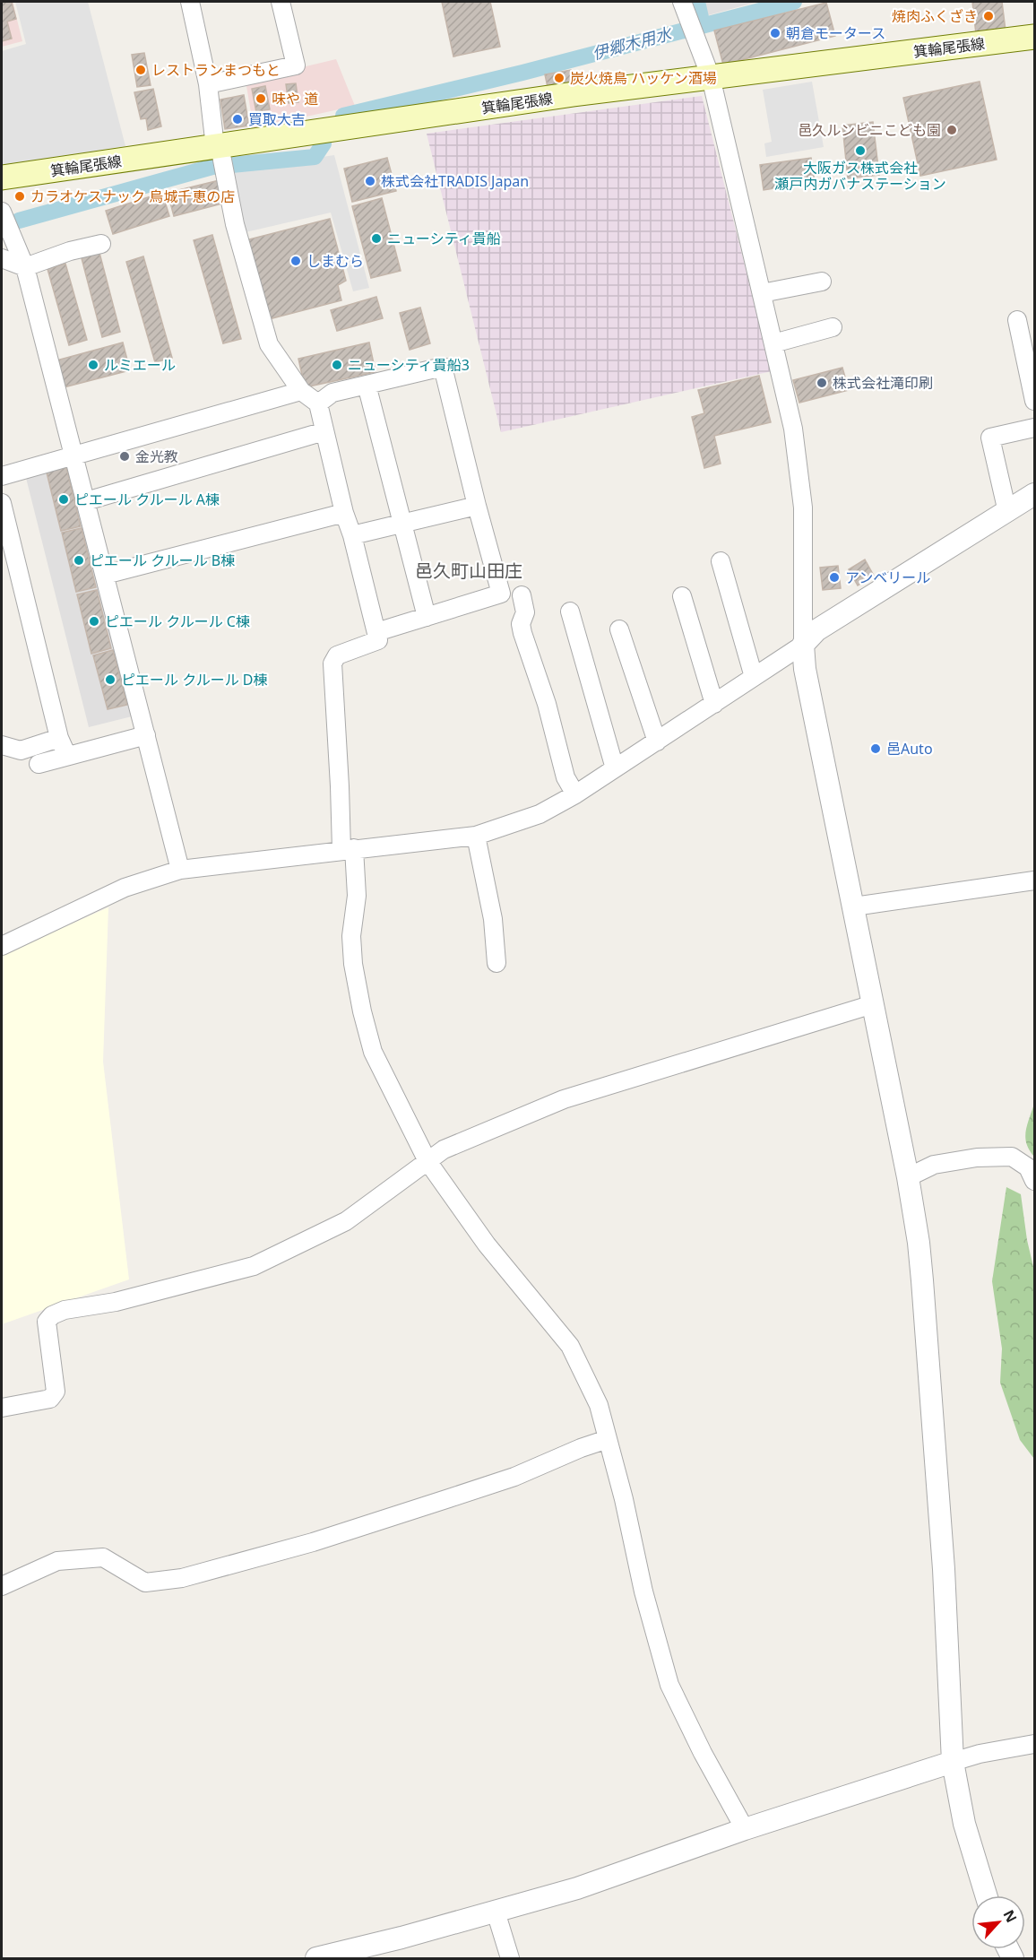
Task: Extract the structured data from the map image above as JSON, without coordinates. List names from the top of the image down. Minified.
{"streets":{"main road":["箕輪尾張線"]},"districts":["邑久町山田庄"],"water":["伊郷木用水"],"places":["焼肉ふくざき","朝倉モータース","レストランまつもと","炭火焼鳥 ハッケン酒場","味や 道","買取大吉","邑久ルンビニこども園","大阪ガス株式会社 瀬戸内ガバナステーション","株式会社TRADIS Japan","カラオケスナック 烏城千恵の店","ニューシティ貴船","しまむら","ルミエール","ニューシティ貴船3","株式会社滝印刷","金光教","ピエール クルール A棟","ピエール クルール B棟","アンベリール","ピエール クルール C棟","ピエール クルール D棟","邑Auto"],"north":"top right"}
